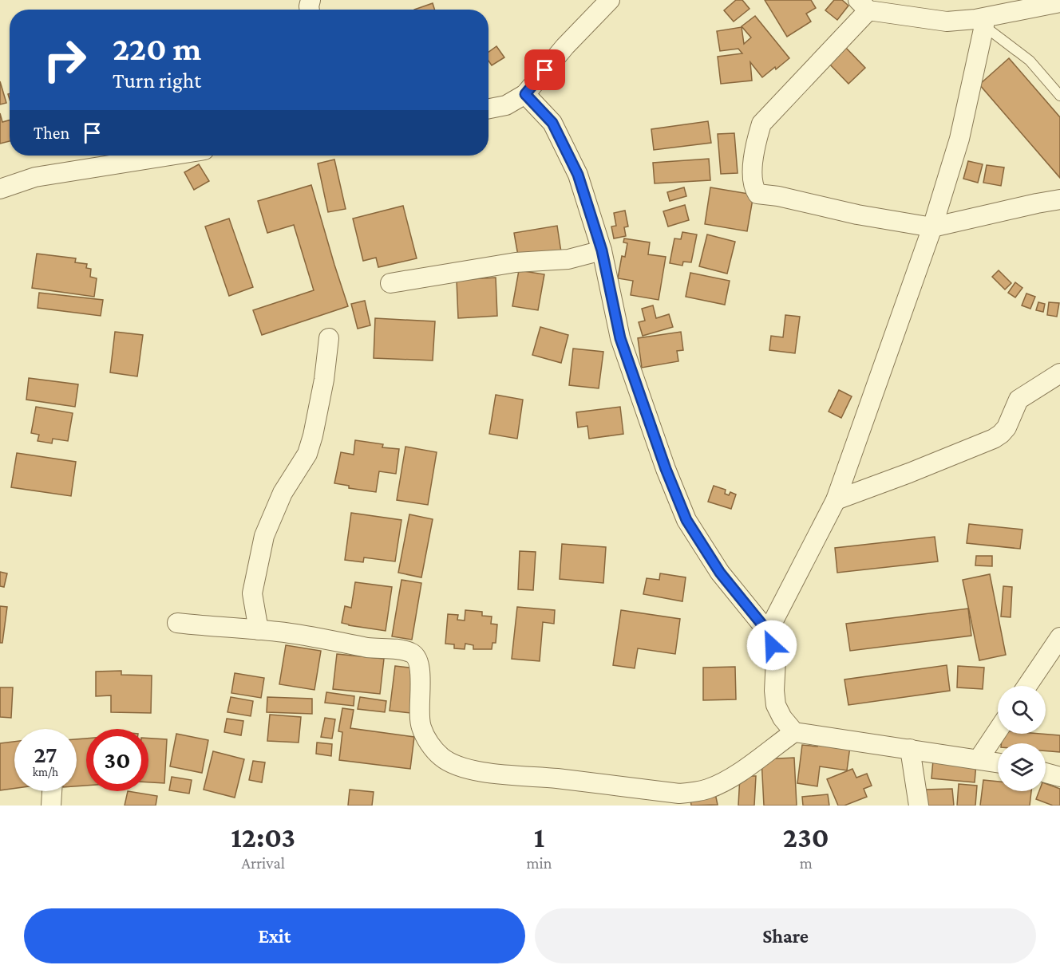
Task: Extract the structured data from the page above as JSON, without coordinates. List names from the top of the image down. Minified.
{"page":{"turn":["220 m","Turn right"],"then":"Then","speed":"27 km/h","limit":"30","eta":["12:03","Arrival","1","min","230","m"],"buttons":["Exit","Share"]}}
